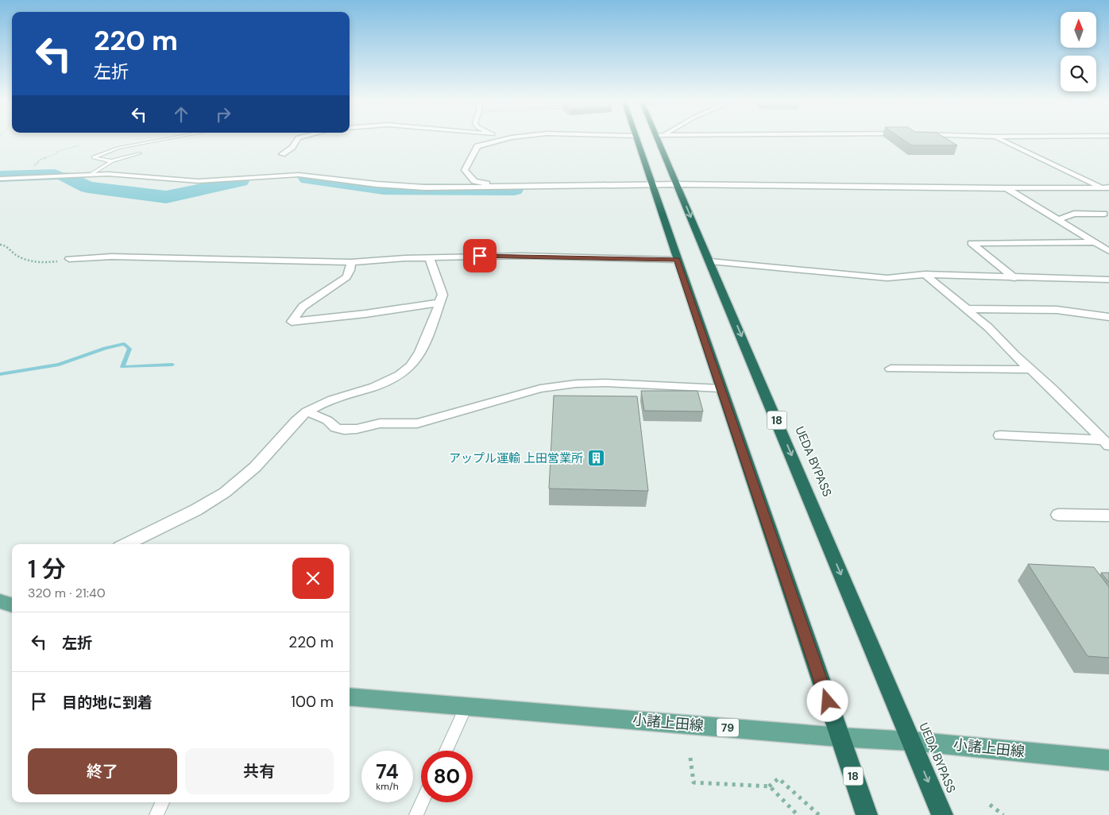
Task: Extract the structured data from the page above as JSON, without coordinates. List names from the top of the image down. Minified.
{"streets":{"highway":["18","UEDA BYPASS"],"main road":["小諸上田線","79"]},"crossings":[["18","小諸上田線"],["UEDA BYPASS","小諸上田線"]],"places":{"building":["アップル運輸 上田営業所"]},"north":"top","page":{"turn":["220 m","左折"],"heading":["1 分","320 m · 21:40"],"list":[{"name":"左折","value":"220 m"},{"name":"目的地に到着","value":"100 m"}],"buttons":["終了","共有"],"speed":"74 km/h","limit":"80"}}
